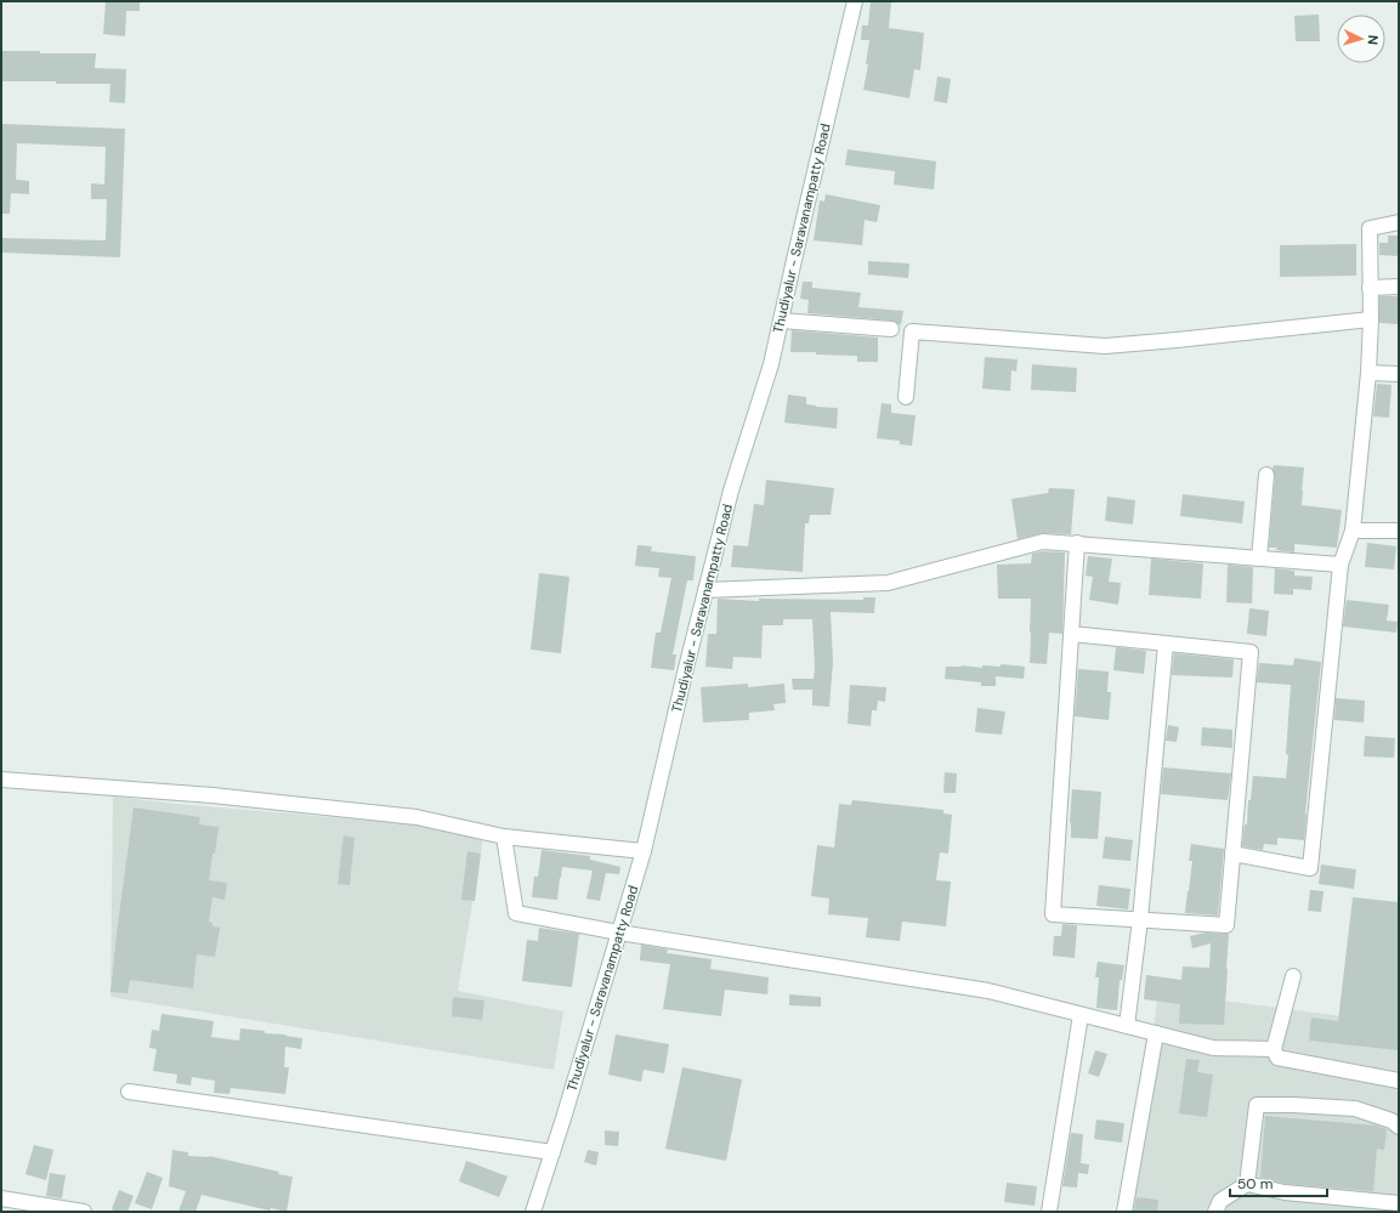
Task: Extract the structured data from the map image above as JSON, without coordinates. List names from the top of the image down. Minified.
{"streets":{"street":["Thudiyalur - Saravanampatty Road"]},"scale_bar":"50 m","north":"right"}
